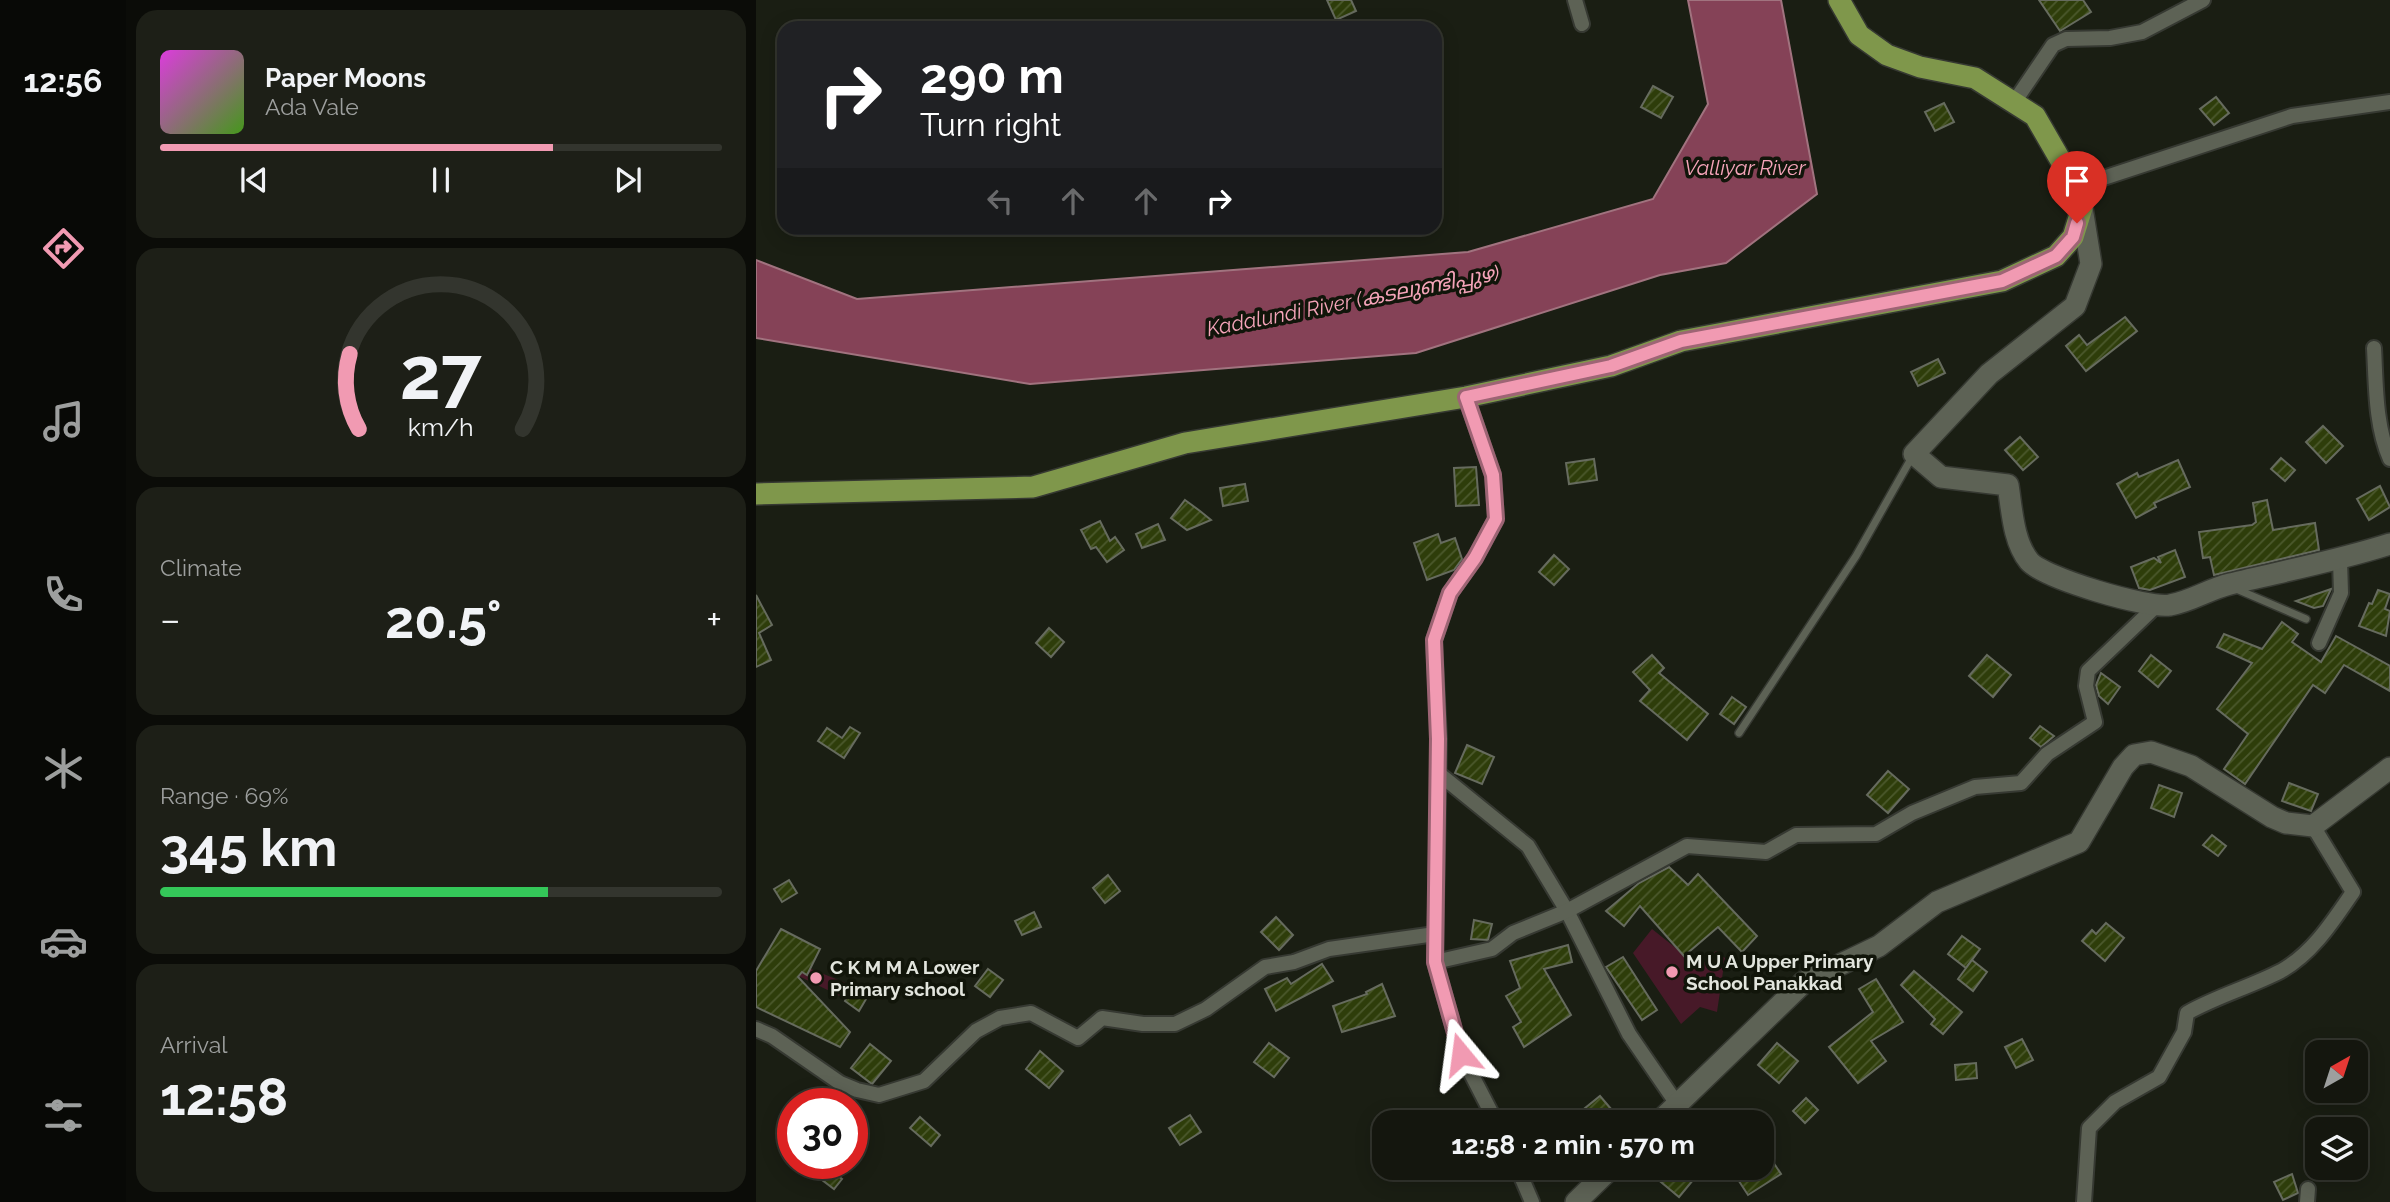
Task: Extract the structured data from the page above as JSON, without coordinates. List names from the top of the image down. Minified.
{"water":["Valliyar River","Kadalundi River (കടലുണ്ടിപ്പുഴ)"],"places":["M U A Upper Primary School Panakkad","C K M M A Lower Primary school"],"north":"top right","page":{"tabs":"12:56","turn":["290 m","Turn right"],"song":["Paper Moons","Ada Vale"],"tile":["Climate",["Range · 69%","345 km"],["Arrival","12:58"]],"heat":["−","20.5°","+"],"limit":"30","trip":"12:58 · 2 min · 570 m","gauge":["27","km/h"]}}
